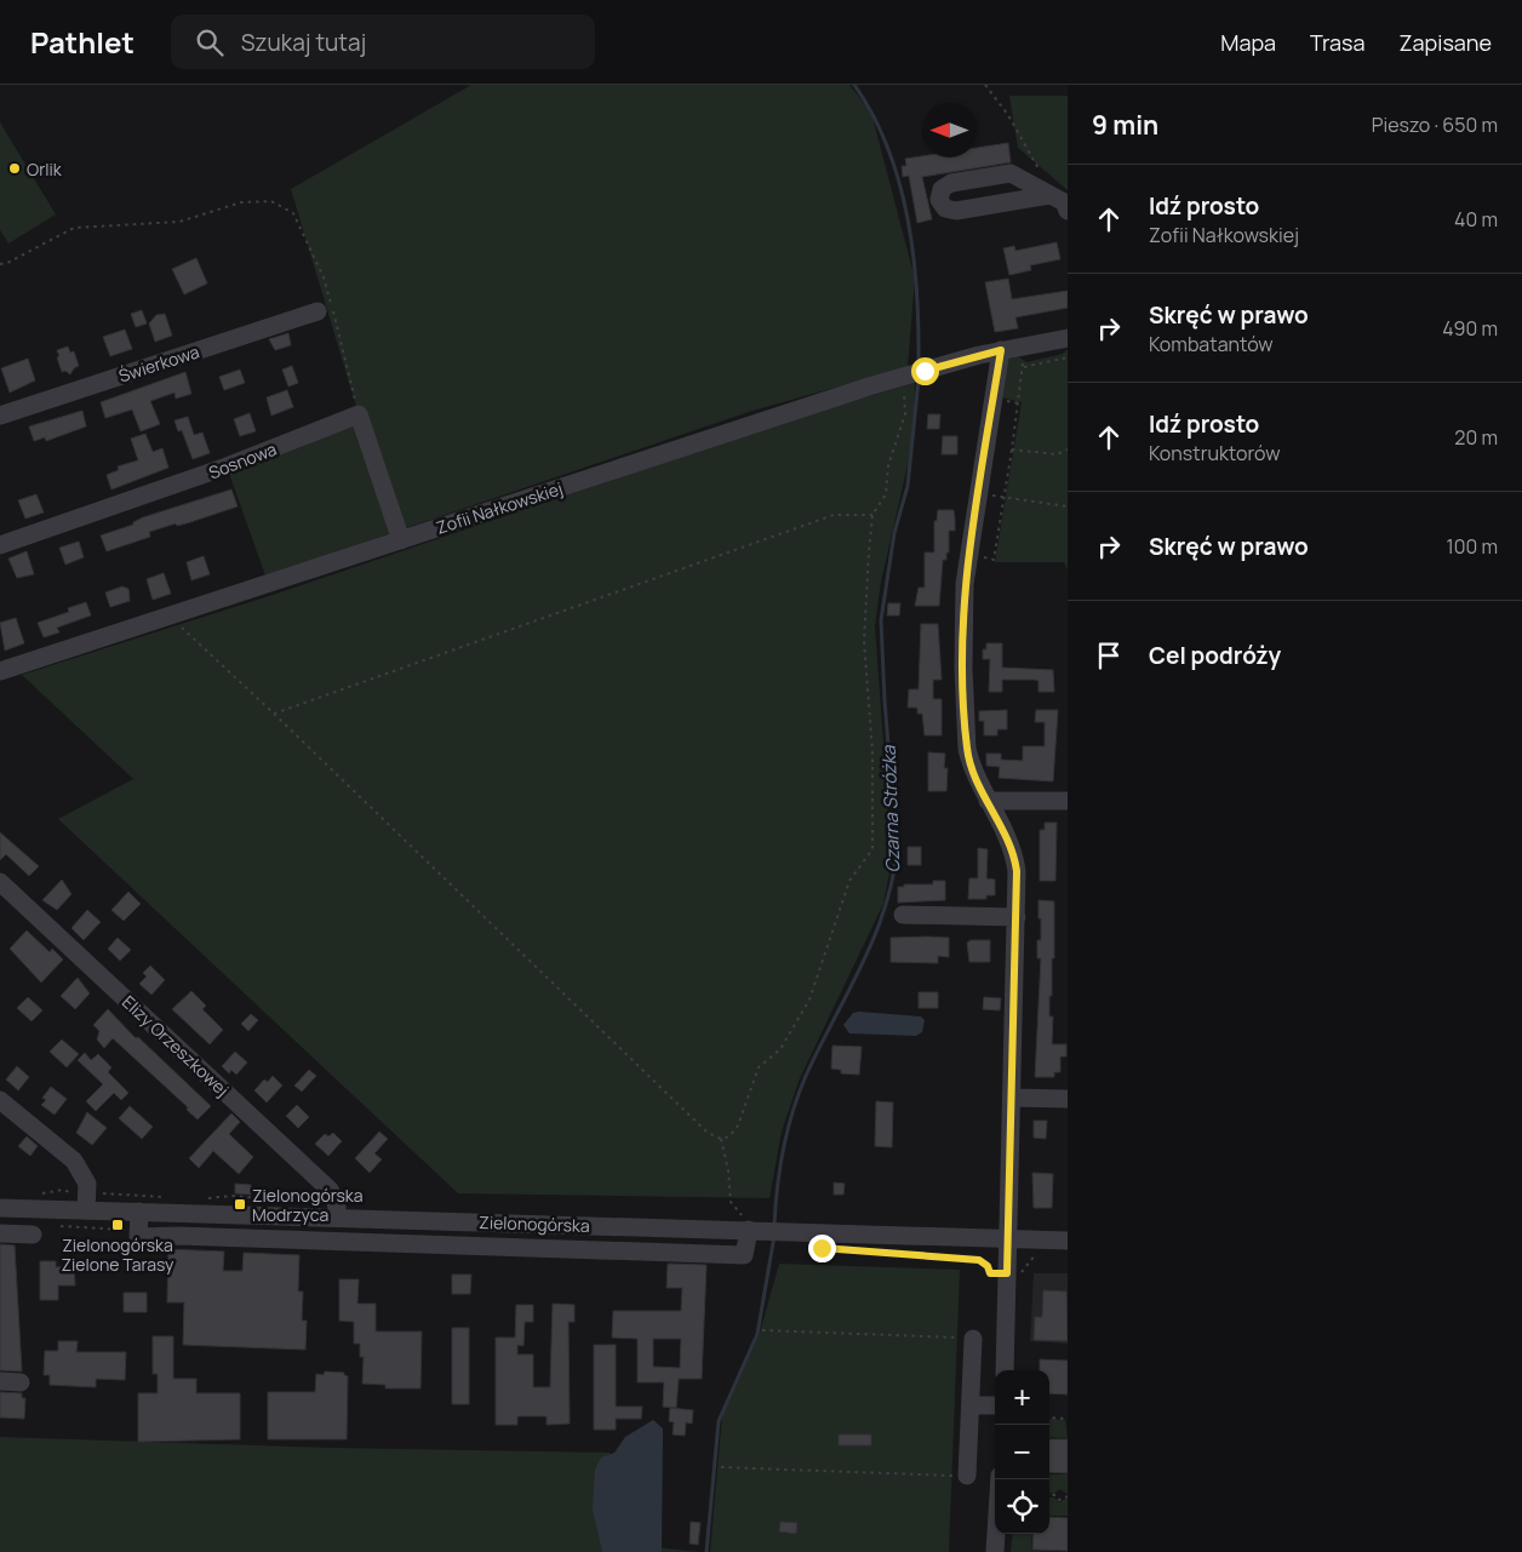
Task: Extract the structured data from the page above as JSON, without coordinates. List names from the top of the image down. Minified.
{"streets":{"street":["Świerkowa","Sosnowa","Zofii Nałkowskiej","Elizy Orzeszkowej","Zielonogórska"]},"crossings":[["Elizy Orzeszkowej","Zielonogórska"]],"water":["Czarna Stróżka"],"places":{"other":["Orlik"],"transit":["Zielonogórska Modrzyca","Zielonogórska Zielone Tarasy"]},"north":"left","page":{"header":"Pathlet","search":"Szukaj tutaj","nav":["Mapa","Trasa","Zapisane"],"heading":["9 min","Pieszo · 650 m"],"list":[["Idź prosto","Zofii Nałkowskiej","40 m"],["Skręć w prawo","Kombatantów","490 m"],["Idź prosto","Konstruktorów","20 m"],["Skręć w prawo","100 m"],"Cel podróży"],"map_buttons":["+","−"]}}
